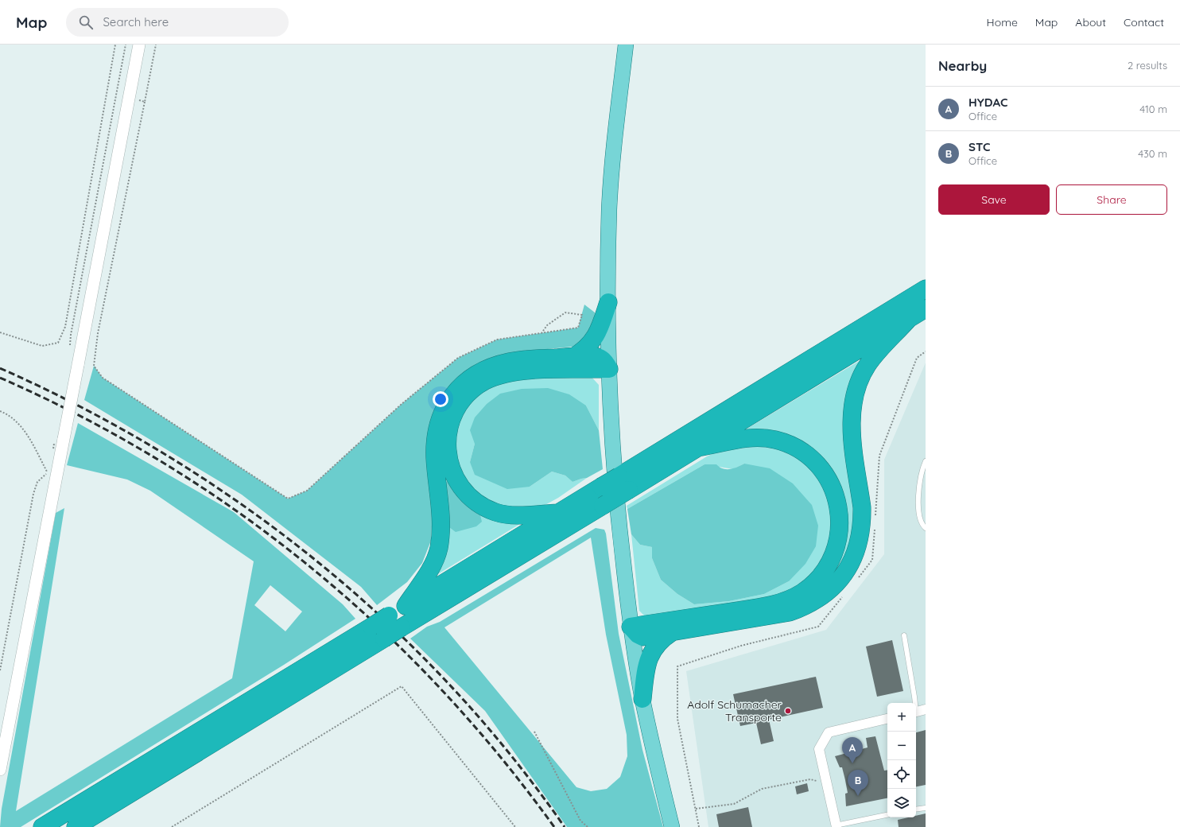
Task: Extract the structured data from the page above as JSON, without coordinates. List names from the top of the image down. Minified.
{"places":["Adolf Schumacher Transporte"],"page":{"header":"Map","search":"Search here","nav":["Home","Map","About","Contact"],"heading":["Nearby","2 results"],"list":[{"mark":"A","name":"HYDAC","note":"Office","value":"410 m"},{"mark":"B","name":"STC","note":"Office","value":"430 m"}],"buttons":["Save","Share"],"map_buttons":["+","−"],"pins":["A","B"]}}
